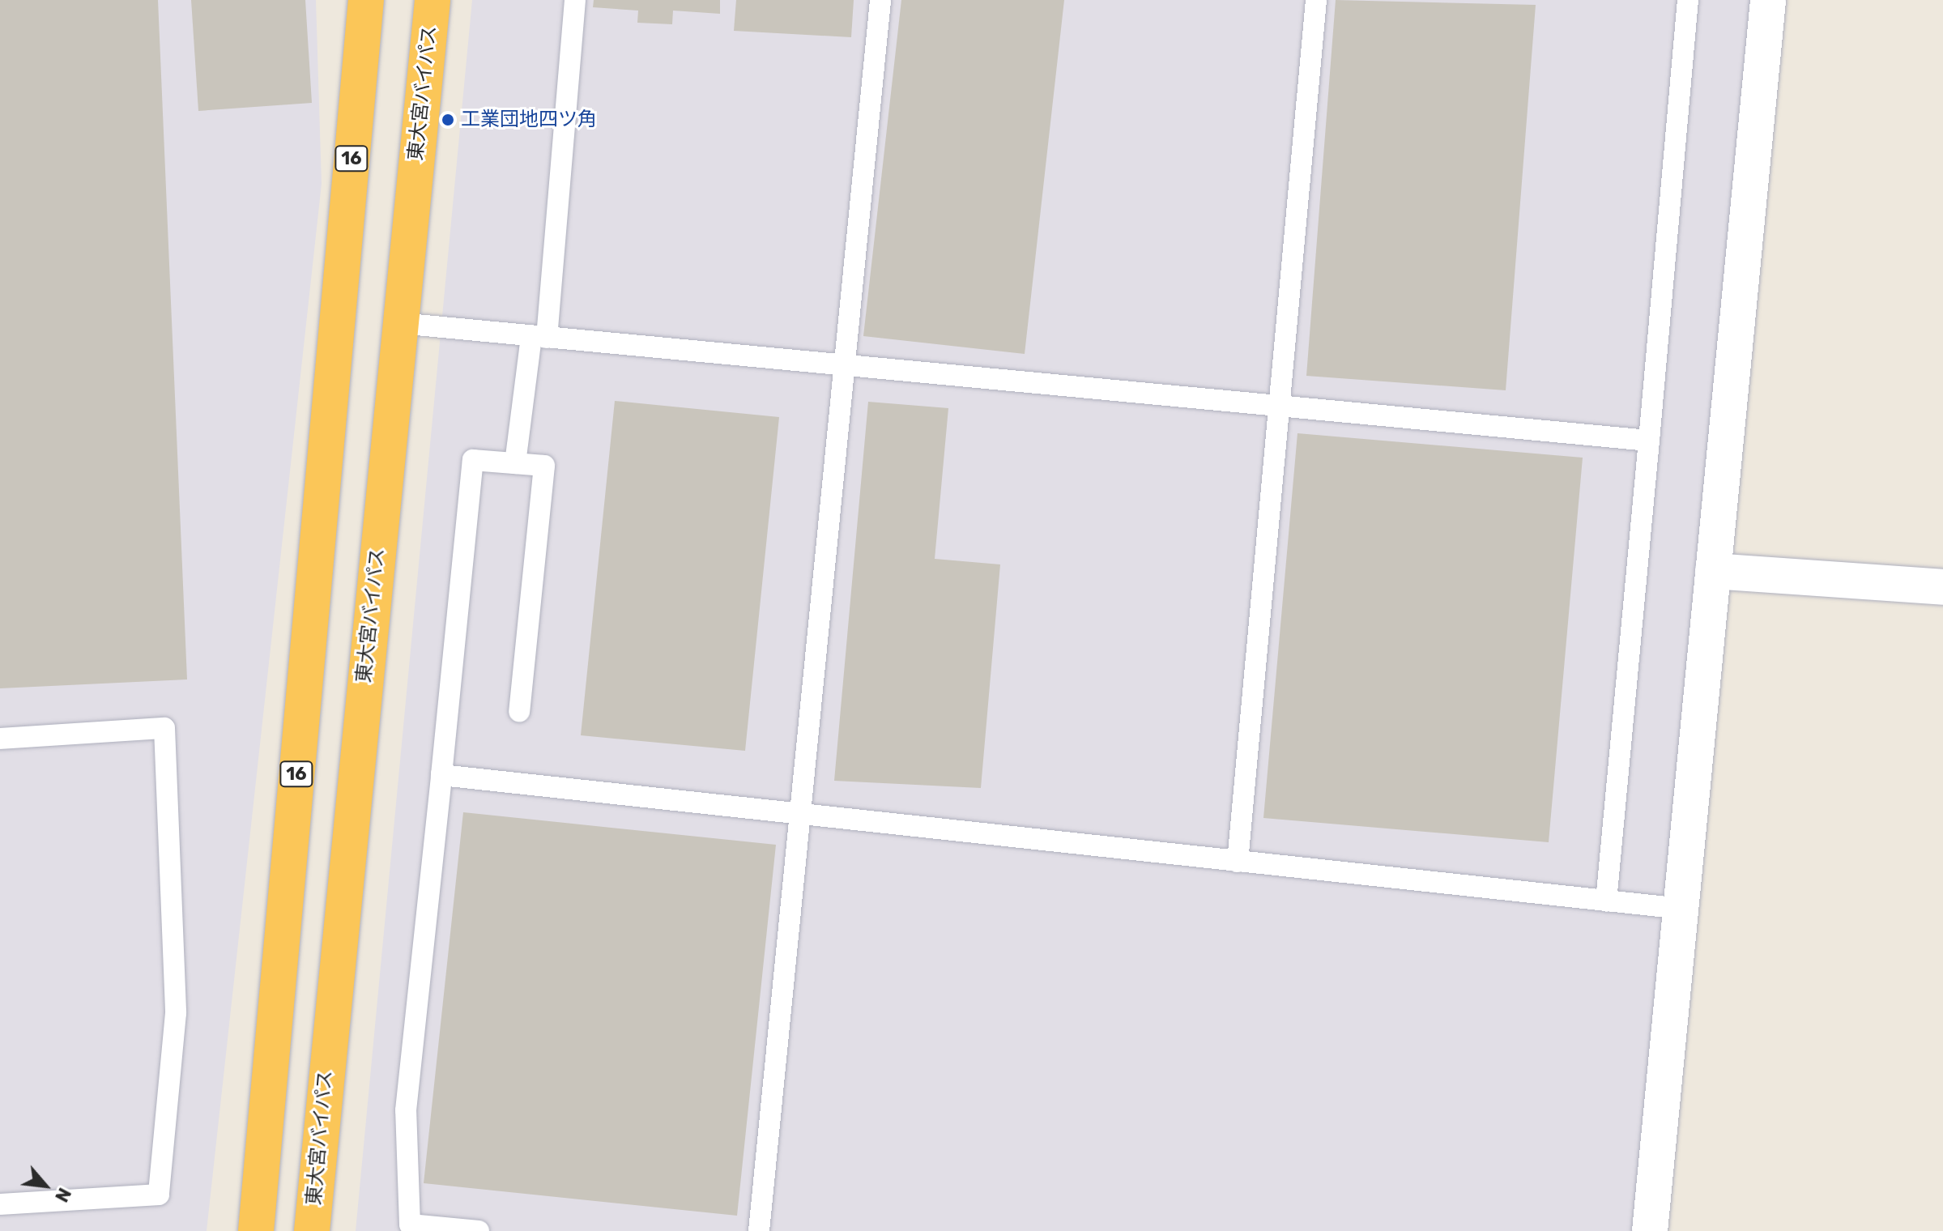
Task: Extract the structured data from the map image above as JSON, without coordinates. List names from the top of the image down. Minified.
{"streets":{"highway":["東大宮バイパス","16"]},"places":["工業団地四ツ角"],"north":"bottom right"}
